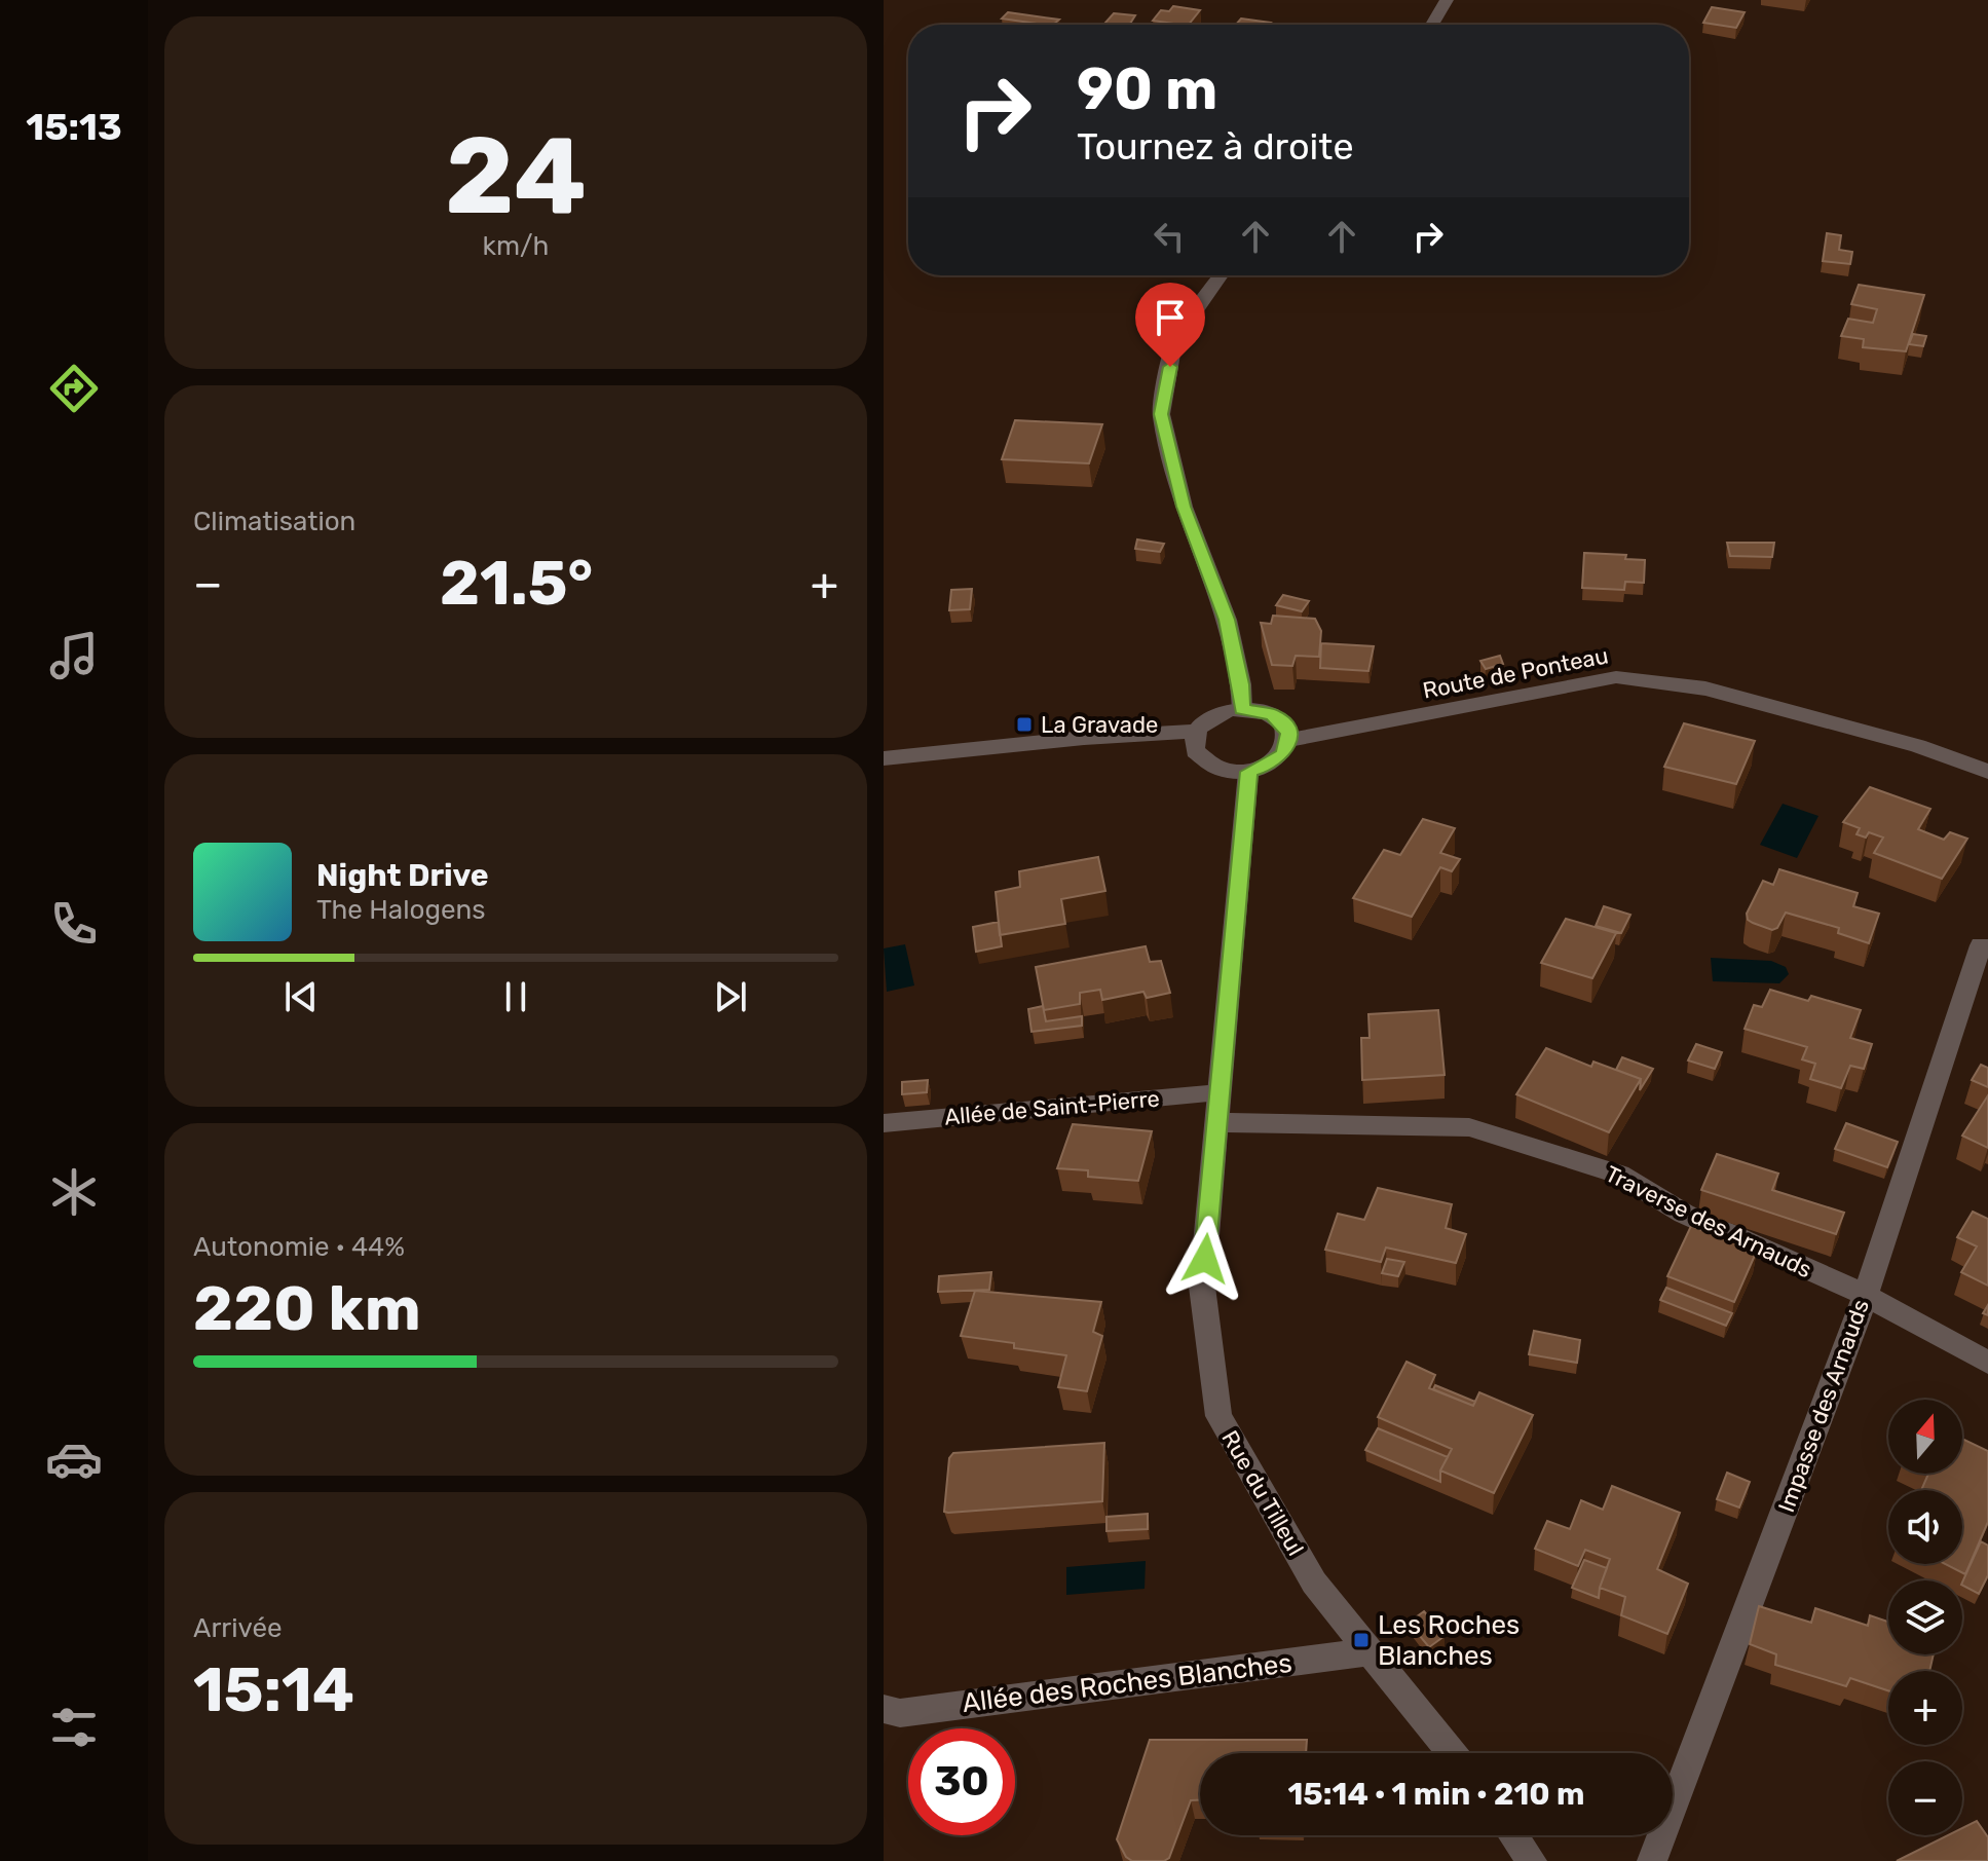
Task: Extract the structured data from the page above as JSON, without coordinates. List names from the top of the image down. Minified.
{"streets":{"street":["Route de Ponteau","Traverse des Arnauds","Impasse des Arnauds","Rue du Tilleul","Allée des Roches Blanches"],"lane":["Allée de Saint-Pierre"]},"crossings":[["Route de Ponteau","Rue du Tilleul"],["Allée de Saint-Pierre","Rue du Tilleul"],["Traverse des Arnauds","Impasse des Arnauds"],["Traverse des Arnauds","Rue du Tilleul"],["Rue du Tilleul","Allée des Roches Blanches"]],"places":{"transit":["La Gravade","Les Roches Blanches"]},"north":"top","page":{"tabs":"15:13","tile":[["24","km/h"],"Climatisation",["Autonomie · 44%","220 km"],["Arrivée","15:14"]],"turn":["90 m","Tournez à droite"],"heat":["−","21.5°","+"],"song":["Night Drive","The Halogens"],"map_buttons":["+","−"],"limit":"30","trip":"15:14 · 1 min · 210 m"}}
